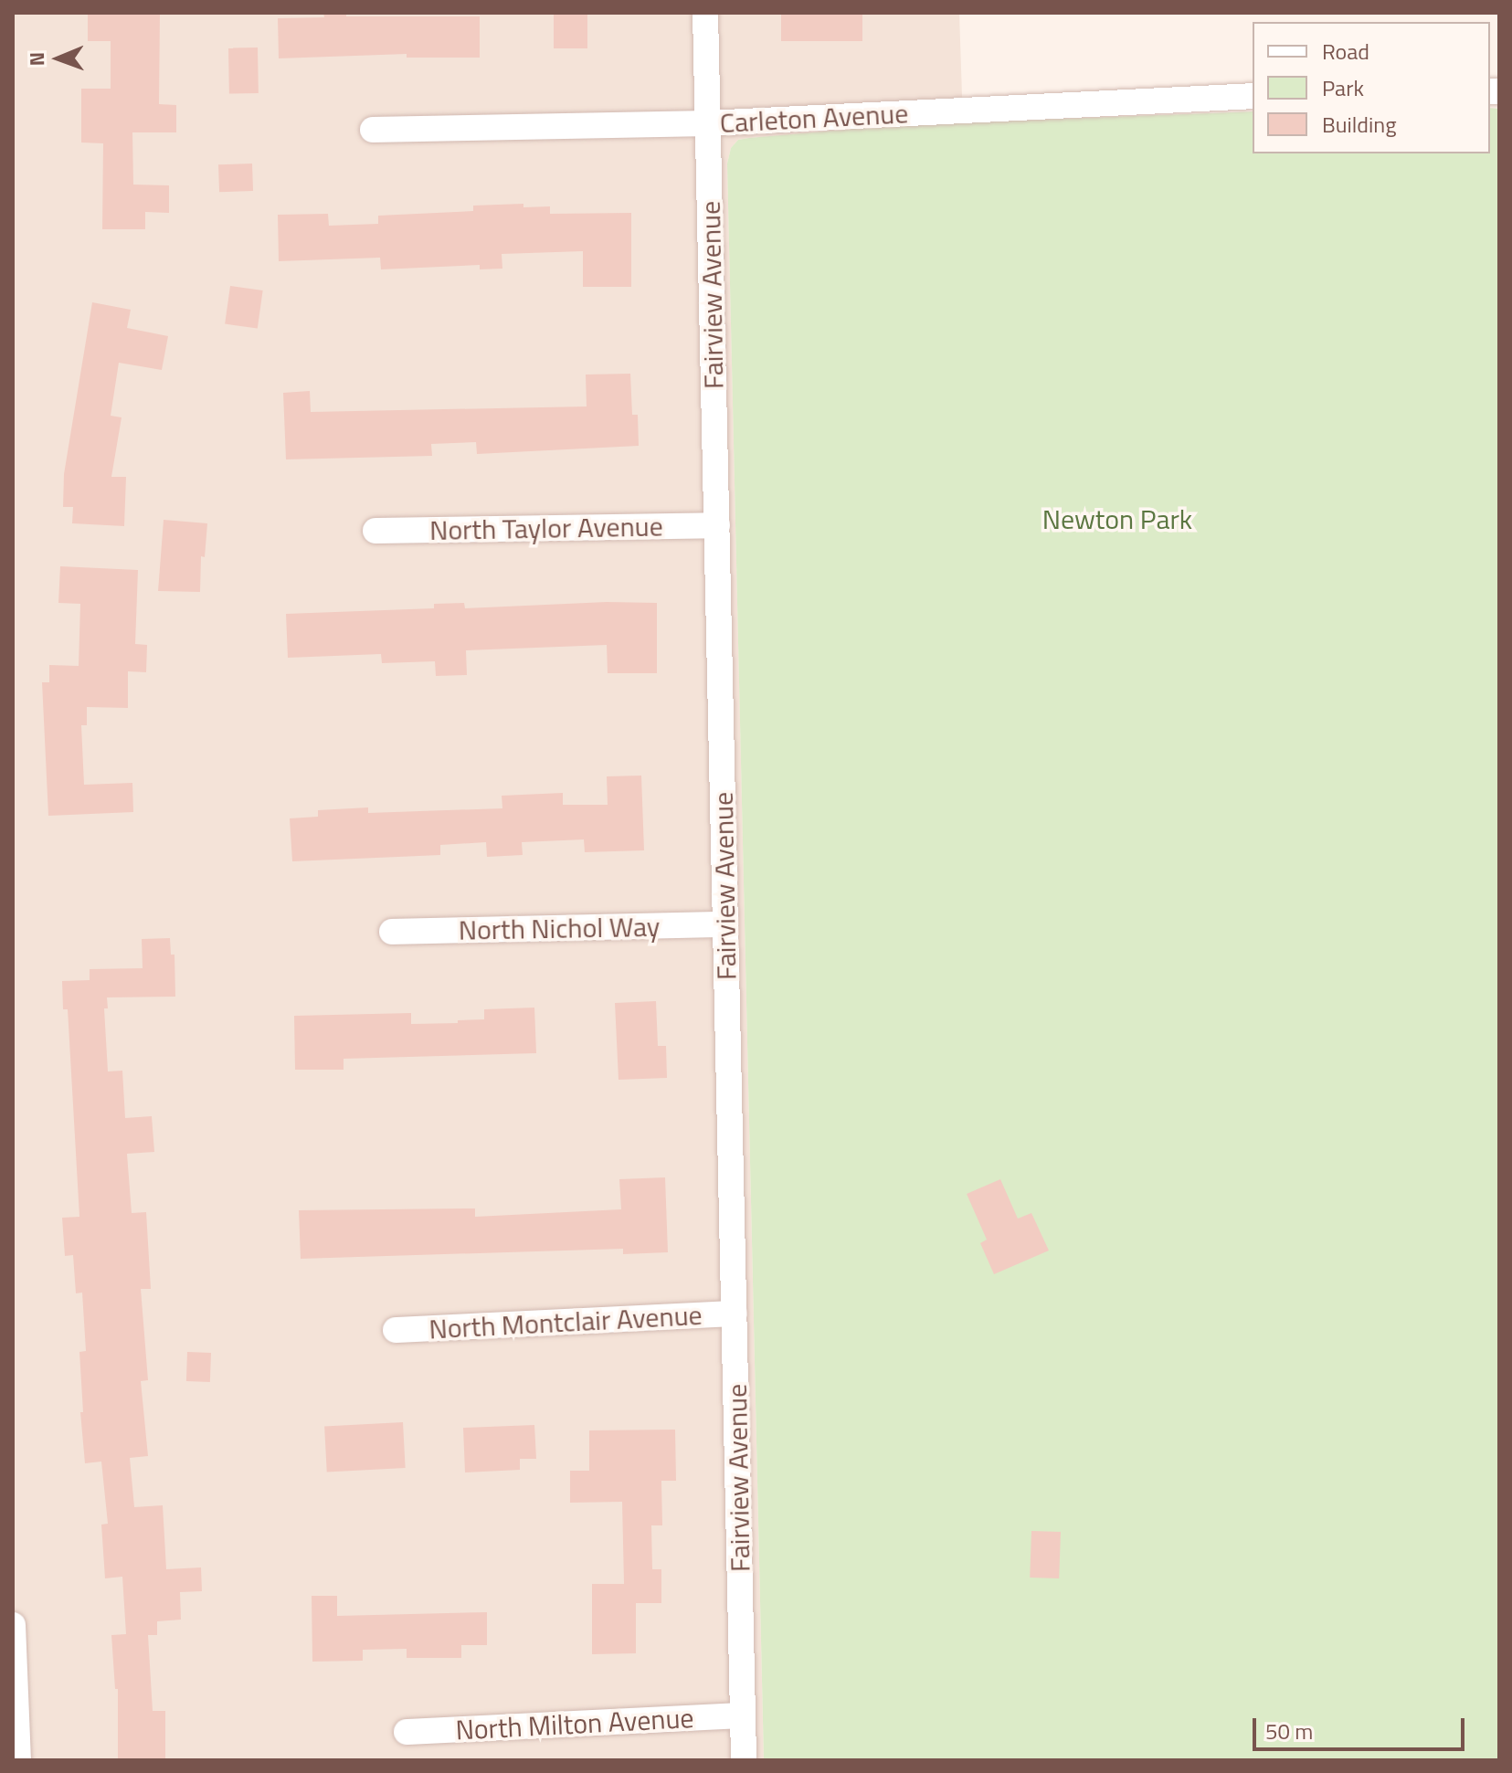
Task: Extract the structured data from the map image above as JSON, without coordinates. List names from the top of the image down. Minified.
{"streets":{"street":["Carleton Avenue","Fairview Avenue","North Taylor Avenue","North Nichol Way","North Montclair Avenue","North Milton Avenue"]},"crossings":[["Carleton Avenue","Fairview Avenue"],["Fairview Avenue","North Taylor Avenue"],["Fairview Avenue","North Nichol Way"],["Fairview Avenue","North Montclair Avenue"],["Fairview Avenue","North Milton Avenue"]],"parks":["Newton Park"],"legend":["Road","Park","Building"],"scale_bar":"50 m","north":"left"}
